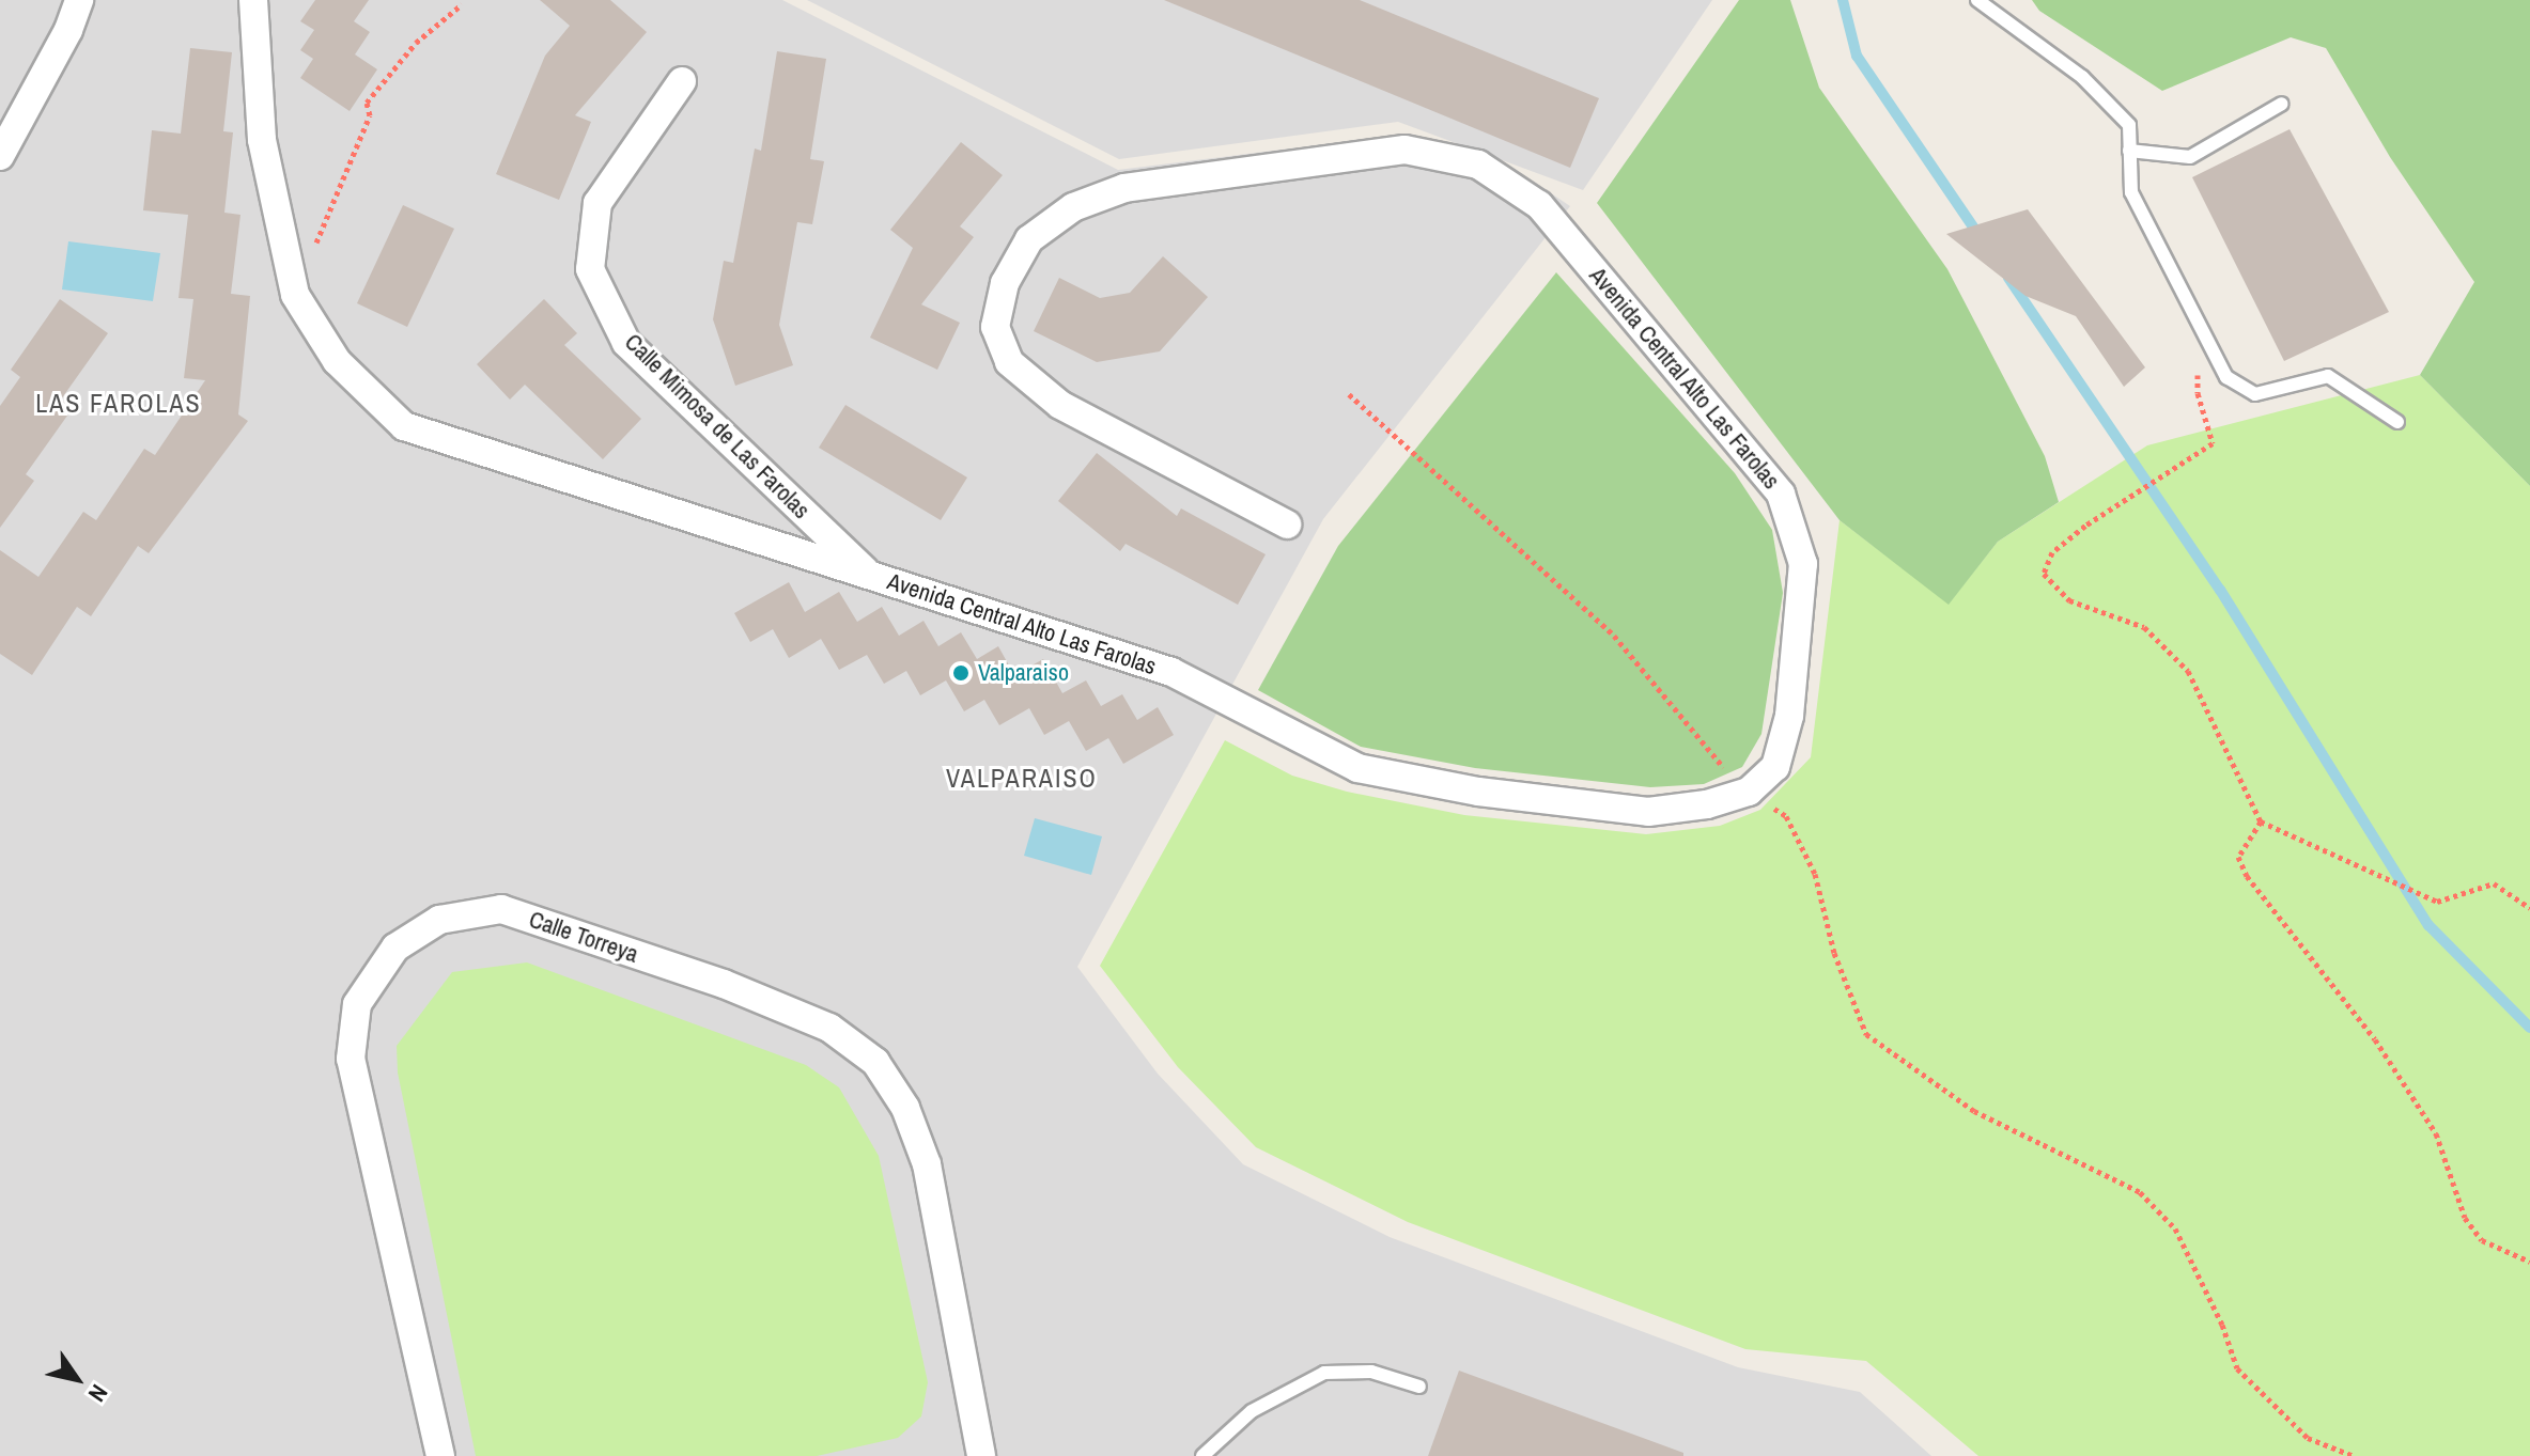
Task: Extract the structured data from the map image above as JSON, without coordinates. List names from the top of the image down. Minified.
{"streets":{"street":["Avenida Central Alto Las Farolas","Calle Mimosa de Las Farolas","Calle Torreya"]},"crossings":[["Avenida Central Alto Las Farolas","Calle Mimosa de Las Farolas"]],"districts":["LAS FAROLAS","VALPARAISO"],"places":["Valparaiso"],"north":"bottom right"}
